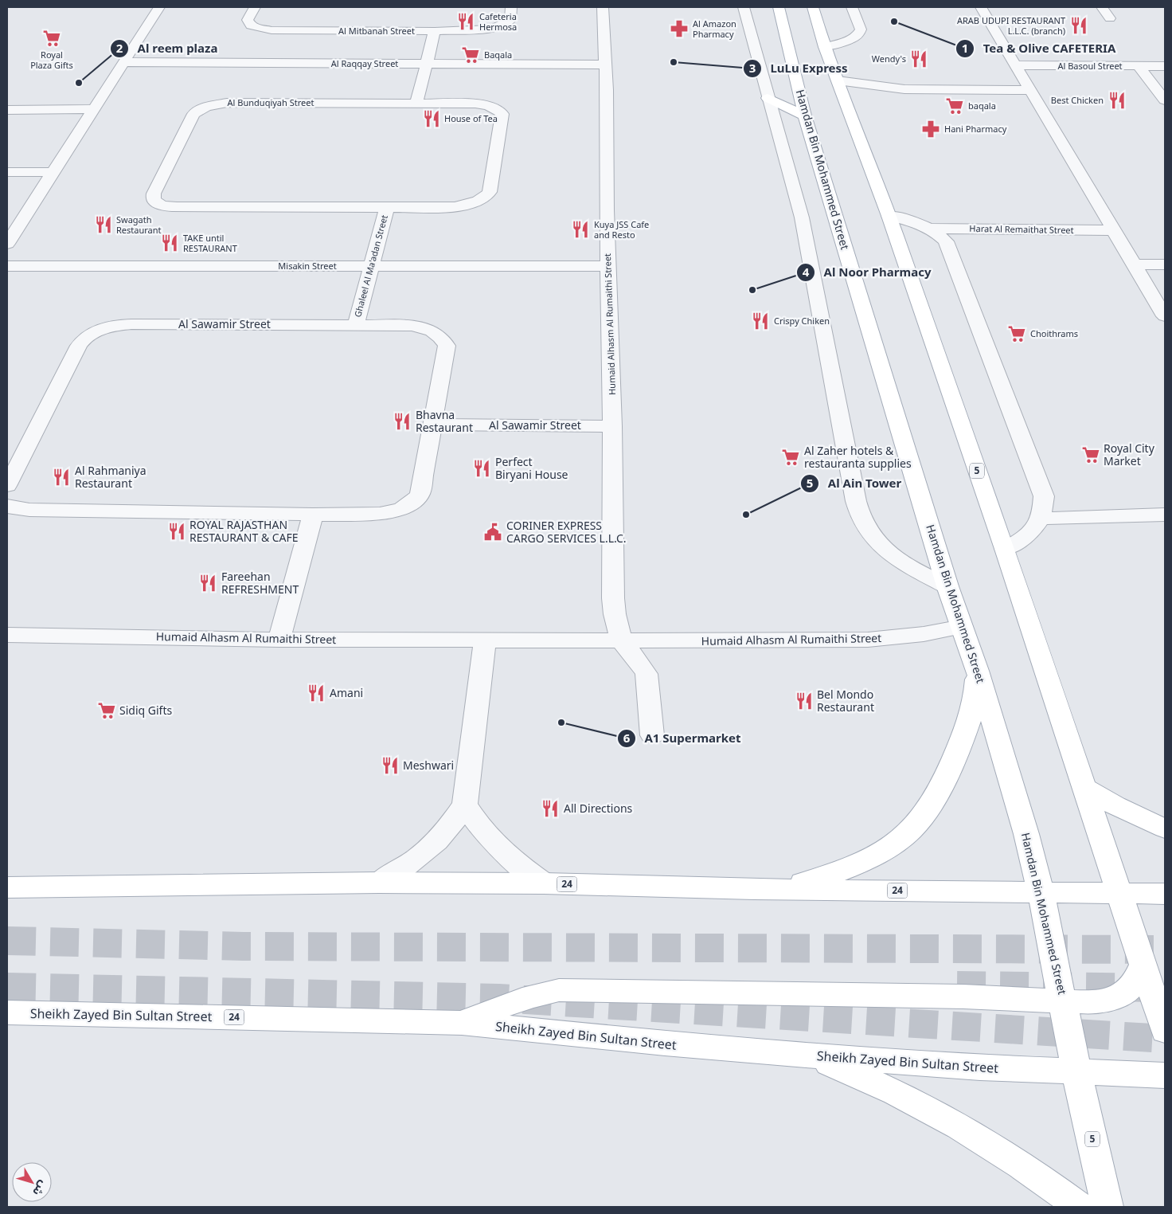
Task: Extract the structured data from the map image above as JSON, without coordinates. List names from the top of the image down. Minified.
{"streets":{"main road":["Hamdan Bin Mohammed Street","5","24","Sheikh Zayed Bin Sultan Street"],"street":["Al Mitbanah Street","Al Raqqay Street","Al Basoul Street","Al Bunduqiyah Street","Harat Al Remaithat Street","Misakin Street","Ghaleel Al Ma'adan Street","Al Sawamir Street","Humaid Alhasm Al Rumaithi Street"]},"crossings":[["Al Raqqay Street","Humaid Alhasm Al Rumaithi Street"],["Al Bunduqiyah Street","Ghaleel Al Ma'adan Street"],["Hamdan Bin Mohammed Street","Humaid Alhasm Al Rumaithi Street"],["Hamdan Bin Mohammed Street","24"],["Hamdan Bin Mohammed Street","Sheikh Zayed Bin Sultan Street"],["Misakin Street","Ghaleel Al Ma'adan Street"],["Misakin Street","Humaid Alhasm Al Rumaithi Street"],["Ghaleel Al Ma'adan Street","Al Sawamir Street"],["Al Sawamir Street","Humaid Alhasm Al Rumaithi Street"],["5","24"]],"places":{"restaurant":["Cafeteria Hermosa","ARAB UDUPI RESTAURANT L.L.C. (branch)","Wendy's","Best Chicken","House of Tea","Swagath Restaurant","Kuya JSS Cafe and Resto","TAKE until RESTAURANT","Crispy Chiken","Bhavna Restaurant","Perfect Biryani House","Al Rahmaniya Restaurant","ROYAL RAJASTHAN RESTAURANT & CAFE","Fareehan REFRESHMENT","Amani","Bel Mondo Restaurant","Meshwari","All Directions"],"other":["Tea & Olive CAFETERIA","LuLu Express","Al reem plaza","Al Noor Pharmacy","Al Ain Tower","A1 Supermarket"],"pharmacy":["Al Amazon Pharmacy","Hani Pharmacy"],"supermarket":["Royal Plaza Gifts","Baqala","baqala","Choithrams","Royal City Market","Al Zaher hotels & restauranta supplies","Sidiq Gifts"],"public building":["CORINER EXPRESS CARGO SERVICES L.L.C."]},"north":"bottom right"}
